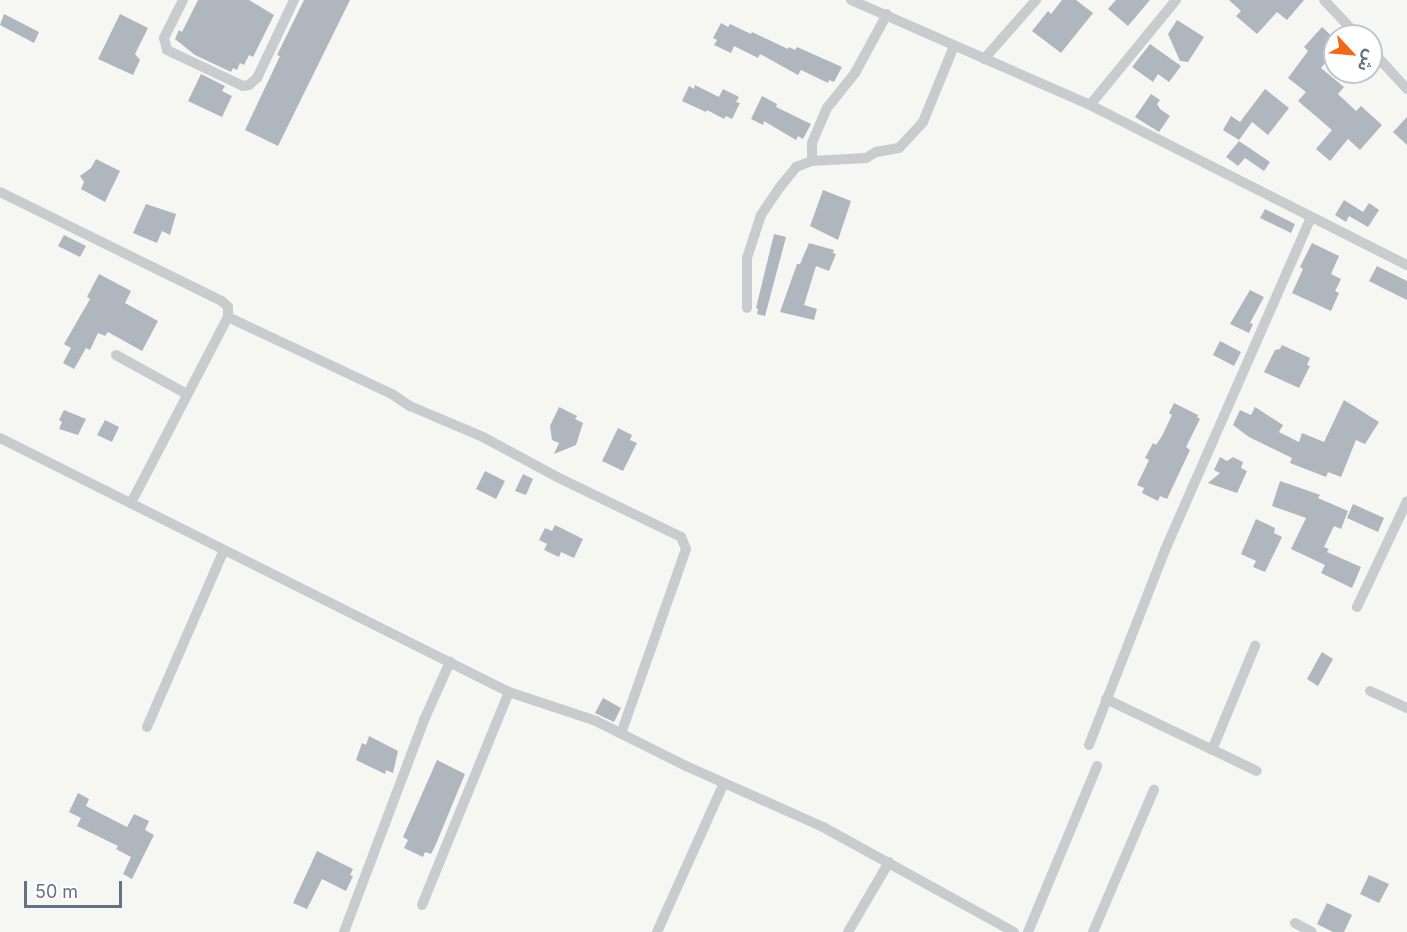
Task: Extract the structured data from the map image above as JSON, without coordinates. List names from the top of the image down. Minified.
{"scale_bar":"50 m","north":"bottom right"}
